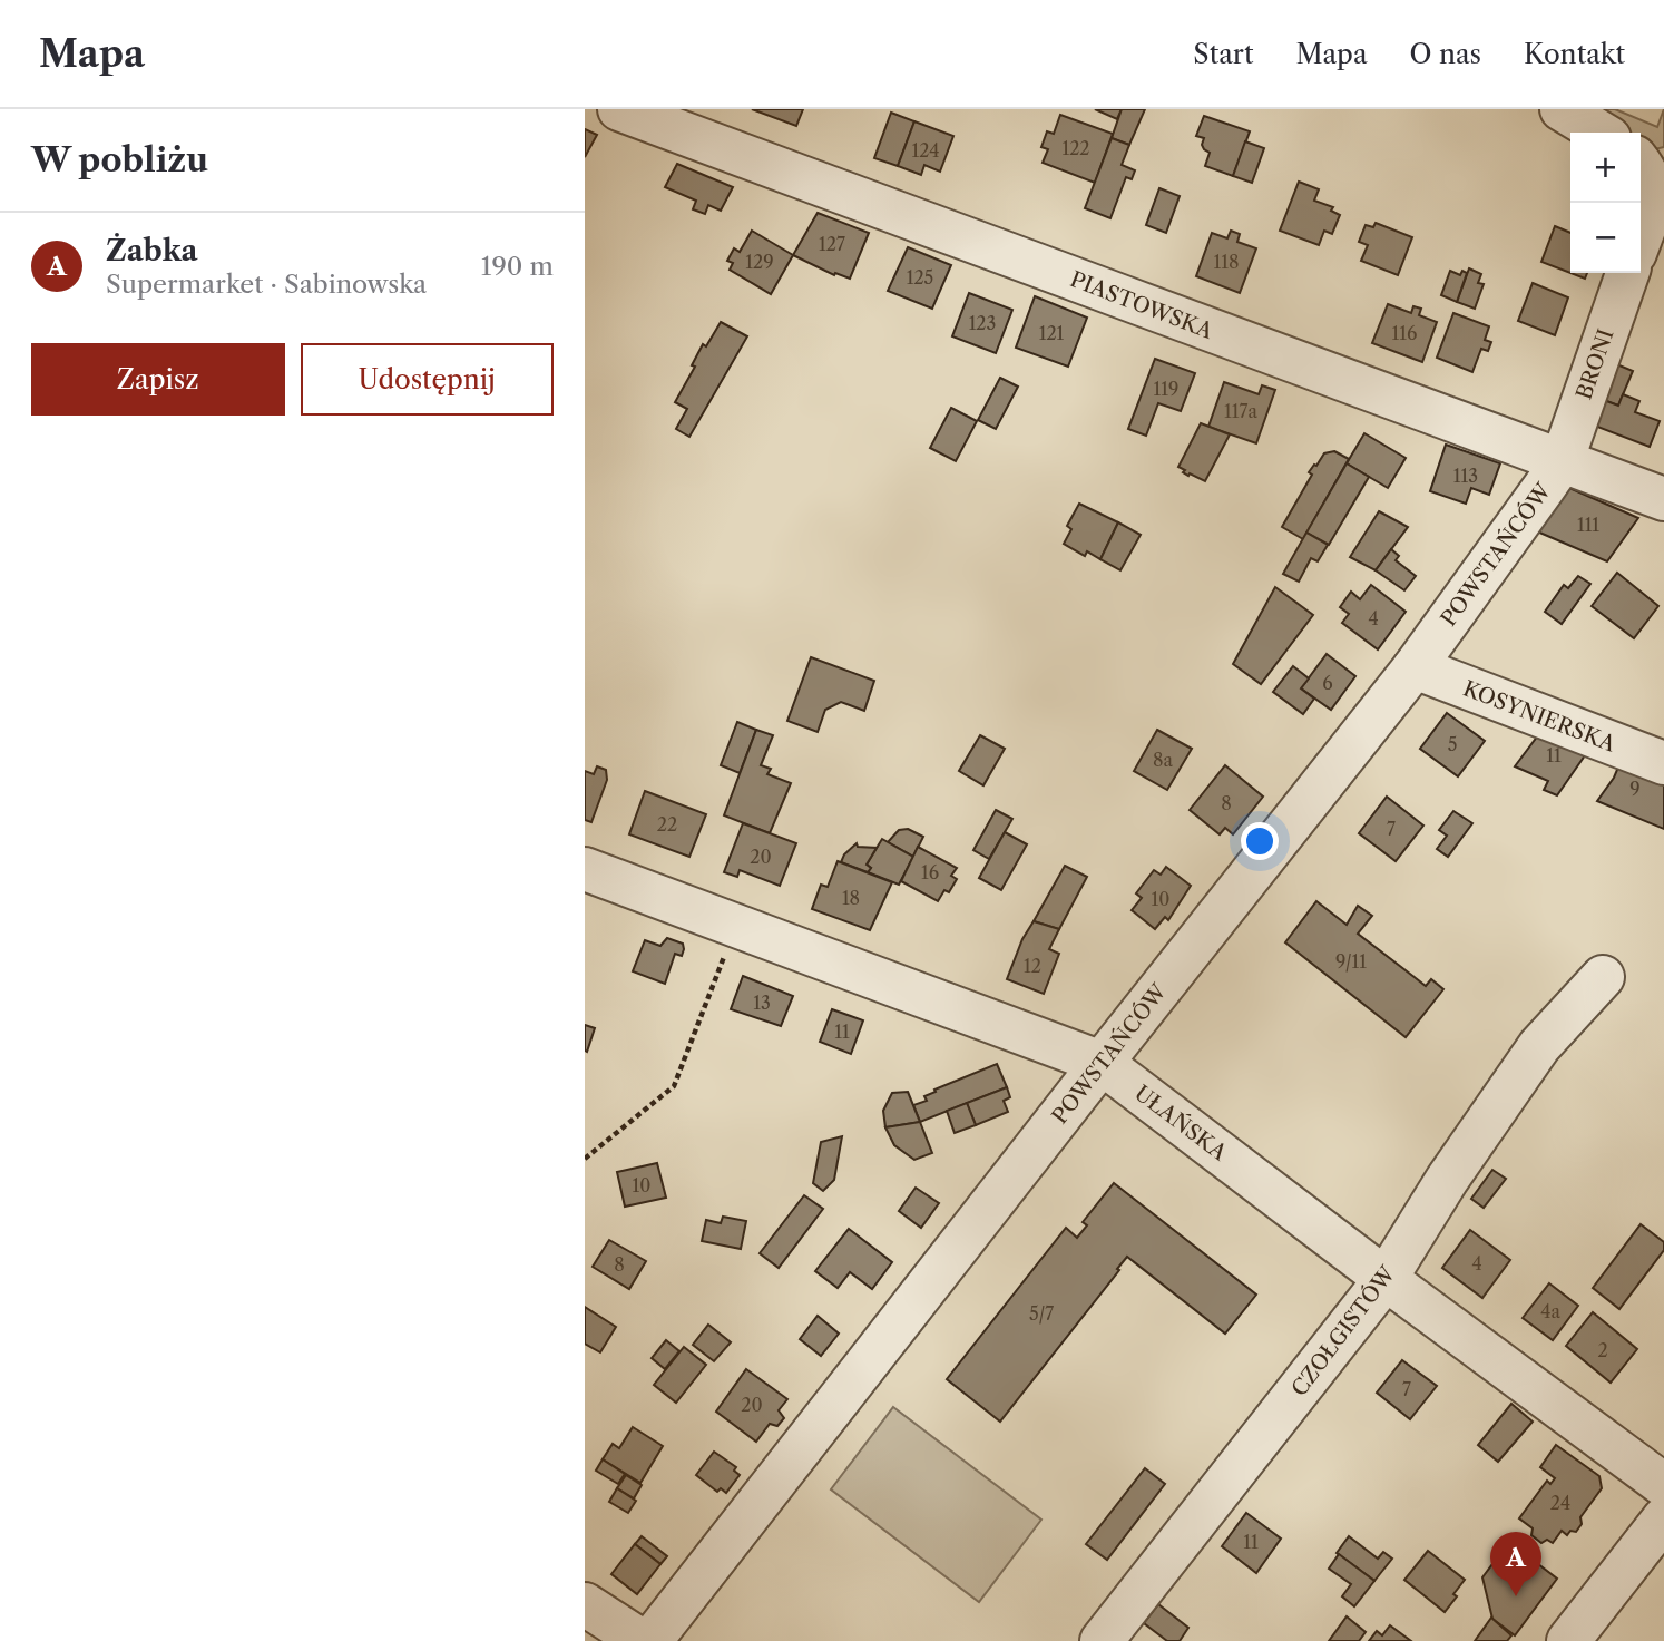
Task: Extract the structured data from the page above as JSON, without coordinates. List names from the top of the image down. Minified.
{"streets":{"street":["PIASTOWSKA","BRONI","POWSTAŃCÓW","KOSYNIERSKA","UŁAŃSKA","CZOŁGISTÓW"]},"crossings":[["PIASTOWSKA","BRONI"],["PIASTOWSKA","POWSTAŃCÓW"],["BRONI","POWSTAŃCÓW"],["POWSTAŃCÓW","KOSYNIERSKA"],["POWSTAŃCÓW","UŁAŃSKA"],["UŁAŃSKA","CZOŁGISTÓW"]],"house_numbers":["122","124","127","129","118","125","123","121","116","119","117a","113","111","4","6","5","11","8a","9","8","22","7","20","16","18","10","9/11","12","13","11","10","4","8","4a","5/7","2","7","20","24","11"],"page":{"header":"Mapa","nav":["Start","Mapa","O nas","Kontakt"],"heading":"W pobliżu","map_buttons":["+","−"],"list":[{"mark":"A","name":"Żabka","note":"Supermarket · Sabinowska","value":"190 m"}],"buttons":["Zapisz","Udostępnij"],"pins":"A"}}
